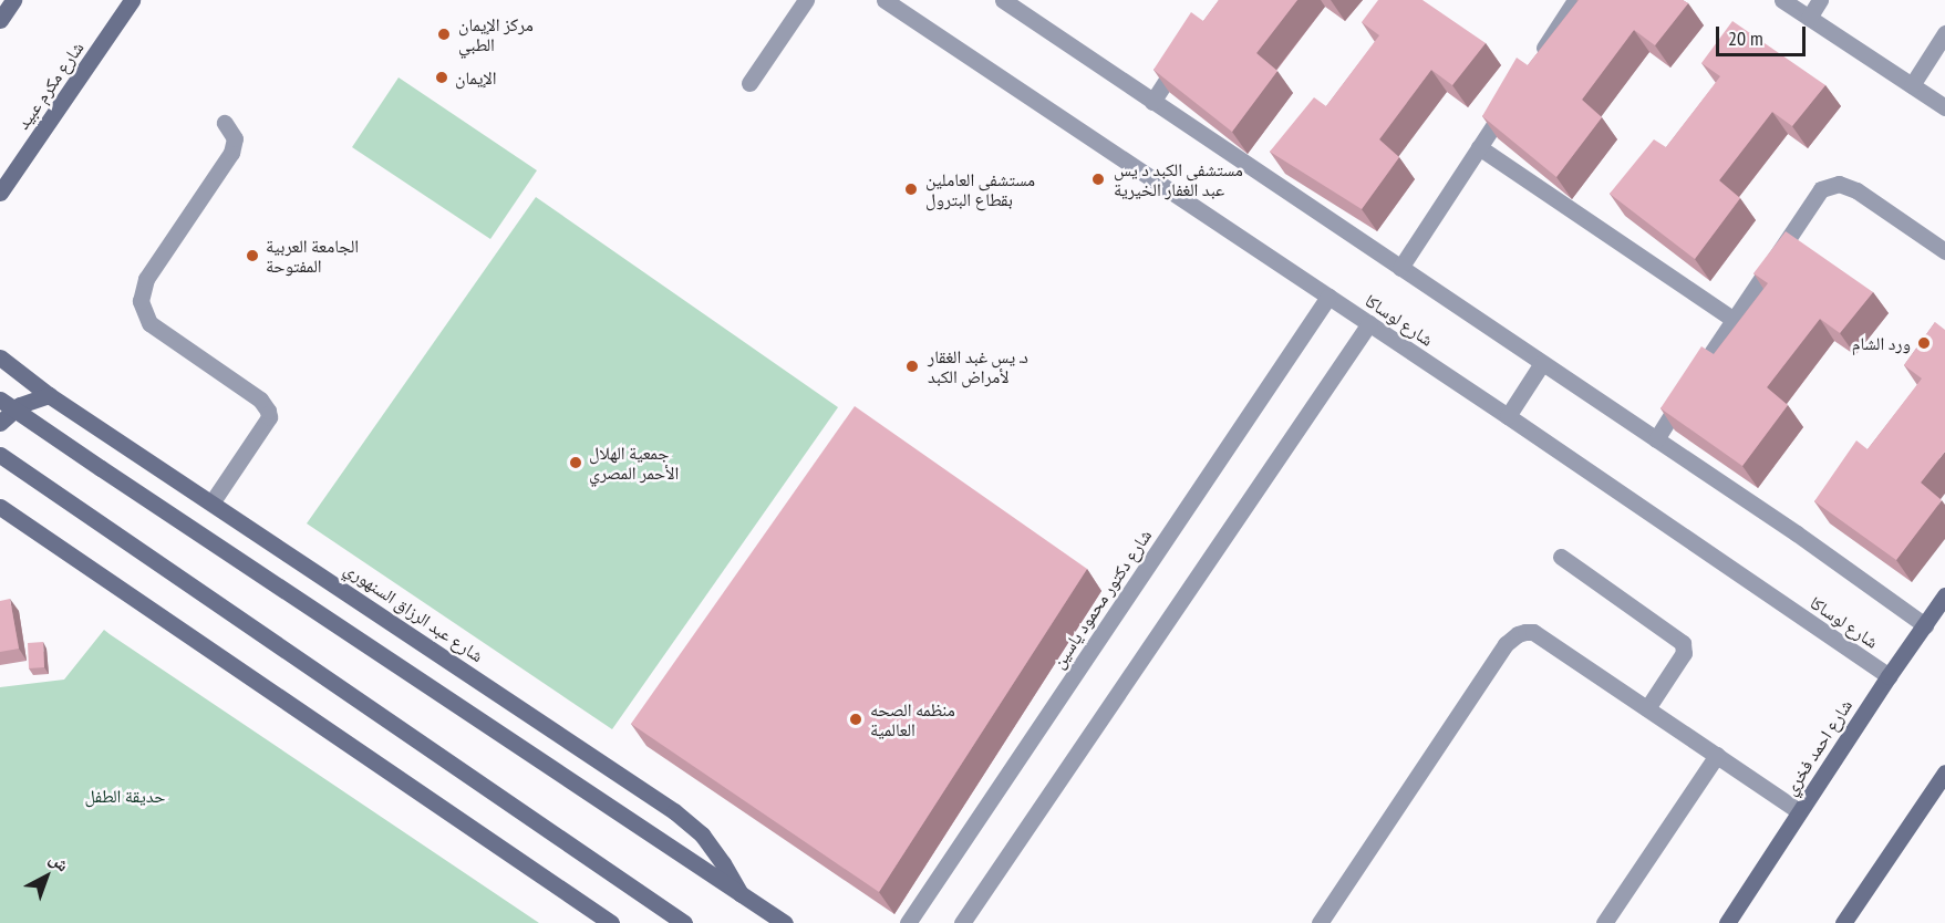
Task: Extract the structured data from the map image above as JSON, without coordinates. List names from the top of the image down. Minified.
{"streets":{"street":["شارع مكرم عبيد","شارع لوساكا","شارع دكتور محمود ياسين","شارع عبد الرزاق السنهوري","شارع احمد فخري"]},"crossings":[["شارع لوساكا","شارع دكتور محمود ياسين"],["شارع لوساكا","شارع احمد فخري"]],"parks":["حديقة الطفل"],"places":["مركز الإيمان الطبي","الإيمان","مستشفى الكبد د يس عبد الغفار الخيرية","مستشفى العاملين بقطاع البترول","الجامعة العربية المفتوحة","ورد الشام","د. يس غبد الغقار لأمراض الكبد","جمعية الهلال الأحمر المصري","منظمه الصحه العالمية"],"scale_bar":"20 m","north":"top right"}
